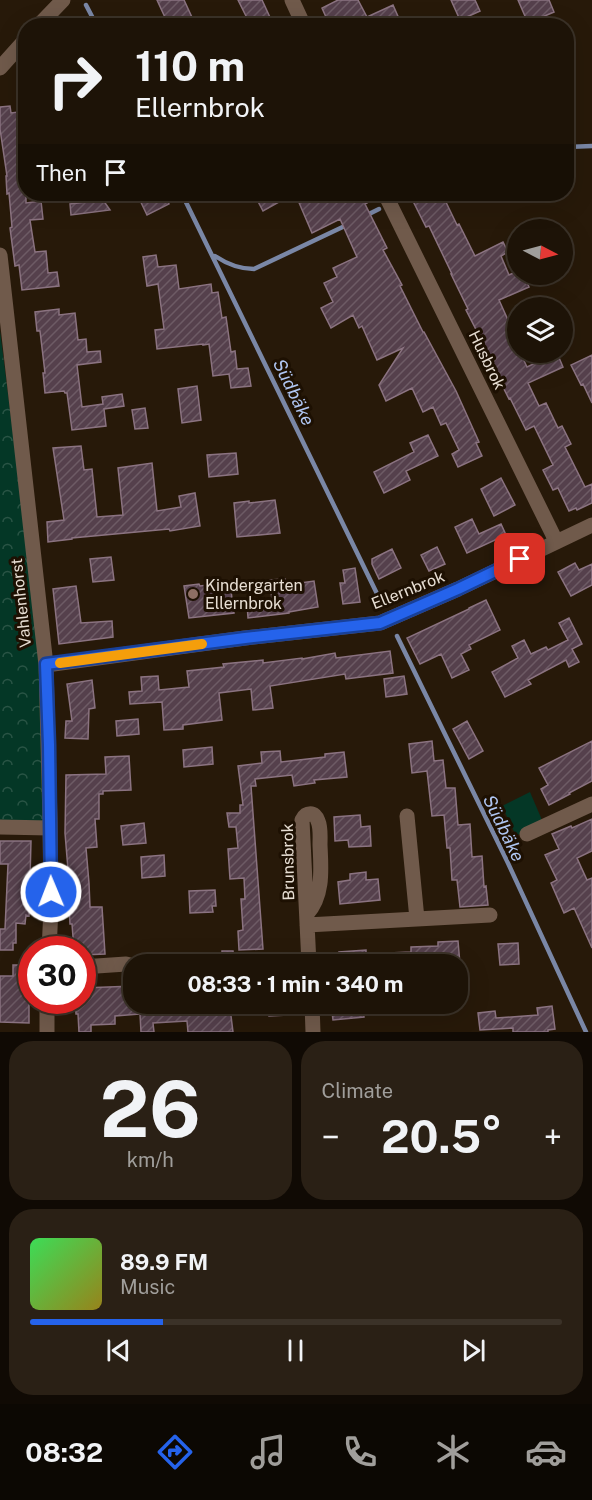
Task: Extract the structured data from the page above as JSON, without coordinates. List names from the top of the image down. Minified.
{"streets":{"street":["Husbrok","Ellernbrok","Vahlenhorst","Brunsbrok"]},"crossings":[["Husbrok","Ellernbrok"],["Ellernbrok","Vahlenhorst"]],"water":["Südbäke"],"places":["Kindergarten Ellernbrok"],"north":"right","page":{"turn":["110 m","Ellernbrok"],"then":"Then","limit":"30","trip":"08:33 · 1 min · 340 m","tile":[["26","km/h"],"Climate"],"heat":["−","20.5°","+"],"song":["89.9 FM","Music"],"tabs":"08:32"}}
